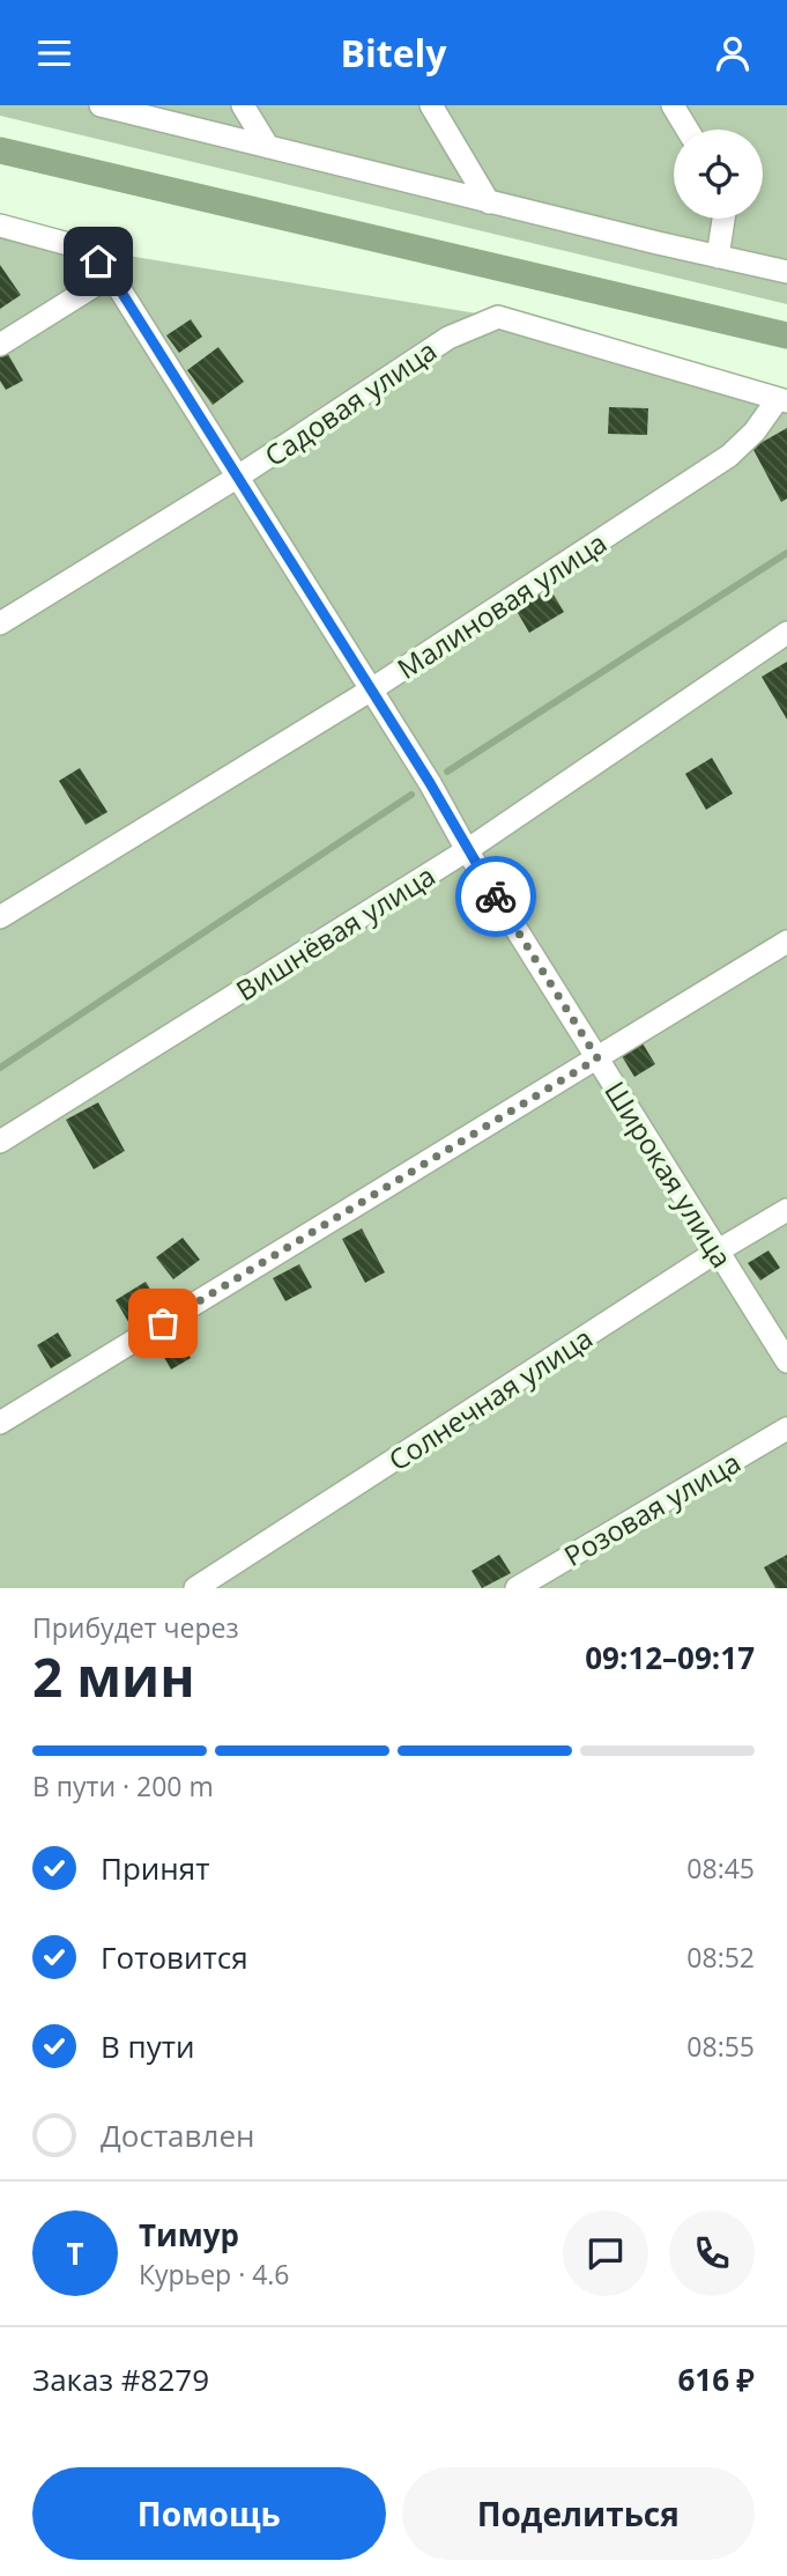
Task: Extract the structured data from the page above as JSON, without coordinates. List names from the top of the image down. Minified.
{"streets":{"street":["Садовая улица","Малиновая улица","Вишнёвая улица","Широкая улица","Солнечная улица","Розовая улица"]},"crossings":[["Садовая улица","Малиновая улица"],["Садовая улица","Широкая улица"],["Малиновая улица","Широкая улица"],["Вишнёвая улица","Широкая улица"],["Широкая улица","Солнечная улица"]],"page":{"header":"Bitely","heading":["2 мин","Прибудет через","09:12–09:17"],"panel":["Тимур","Курьер · 4.6","Заказ #8279","616 ₽"],"bar":"В пути · 200 m","list":[["Принят","08:45"],["Готовится","08:52"],["В пути","08:55"],"Доставлен"],"round":"Т","buttons":["Помощь","Поделиться"]}}
